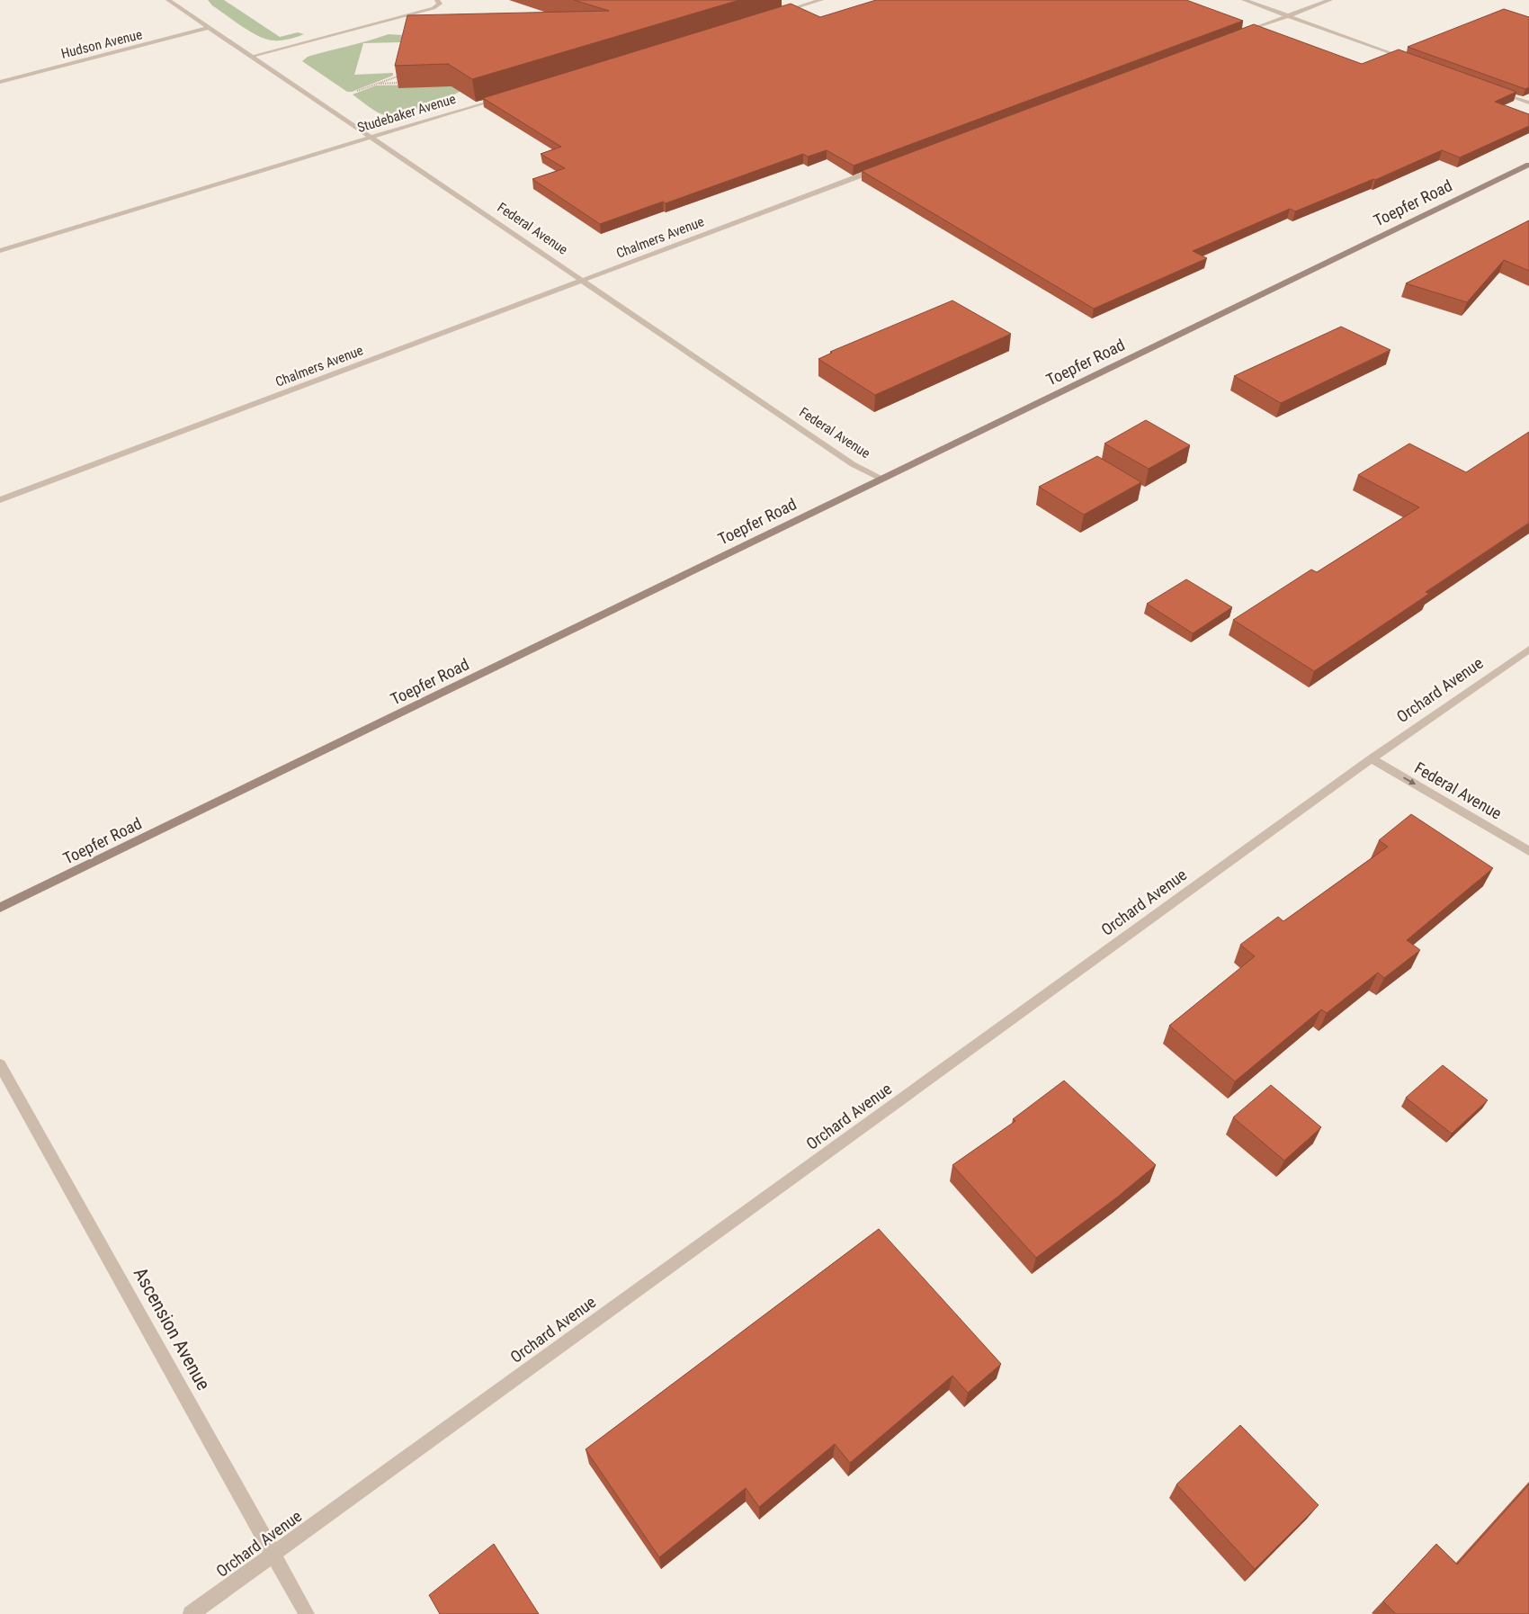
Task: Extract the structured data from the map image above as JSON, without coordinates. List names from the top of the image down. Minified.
{"streets":{"street":["Hudson Avenue","Studebaker Avenue","Toepfer Road","Federal Avenue","Chalmers Avenue","Orchard Avenue","Ascension Avenue"]},"crossings":[["Hudson Avenue","Federal Avenue"],["Studebaker Avenue","Federal Avenue"],["Toepfer Road","Federal Avenue"],["Federal Avenue","Chalmers Avenue"],["Federal Avenue","Orchard Avenue"],["Orchard Avenue","Ascension Avenue"]]}
